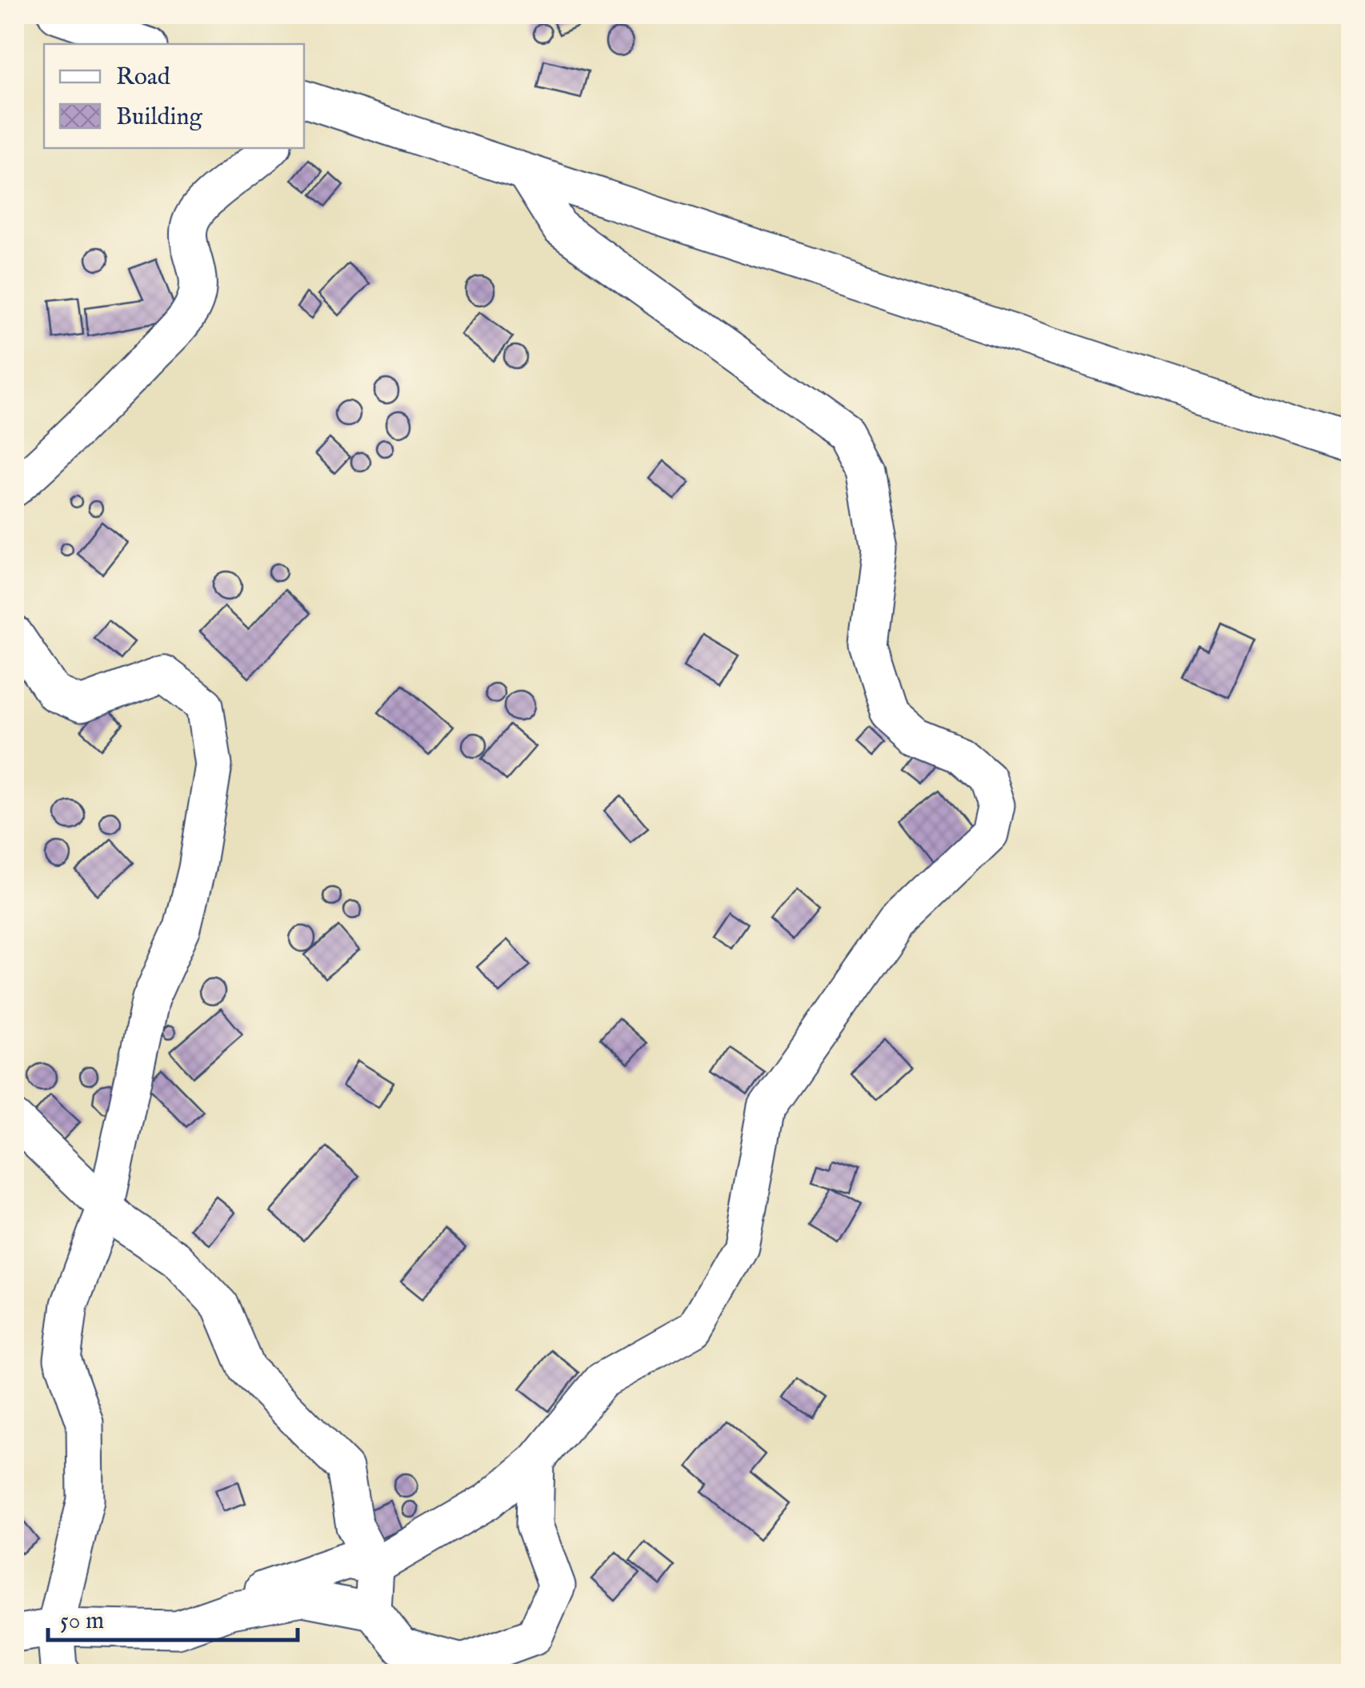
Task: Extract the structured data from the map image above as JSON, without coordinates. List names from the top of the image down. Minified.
{"legend":["Road","Building"],"scale_bar":"50 m"}
